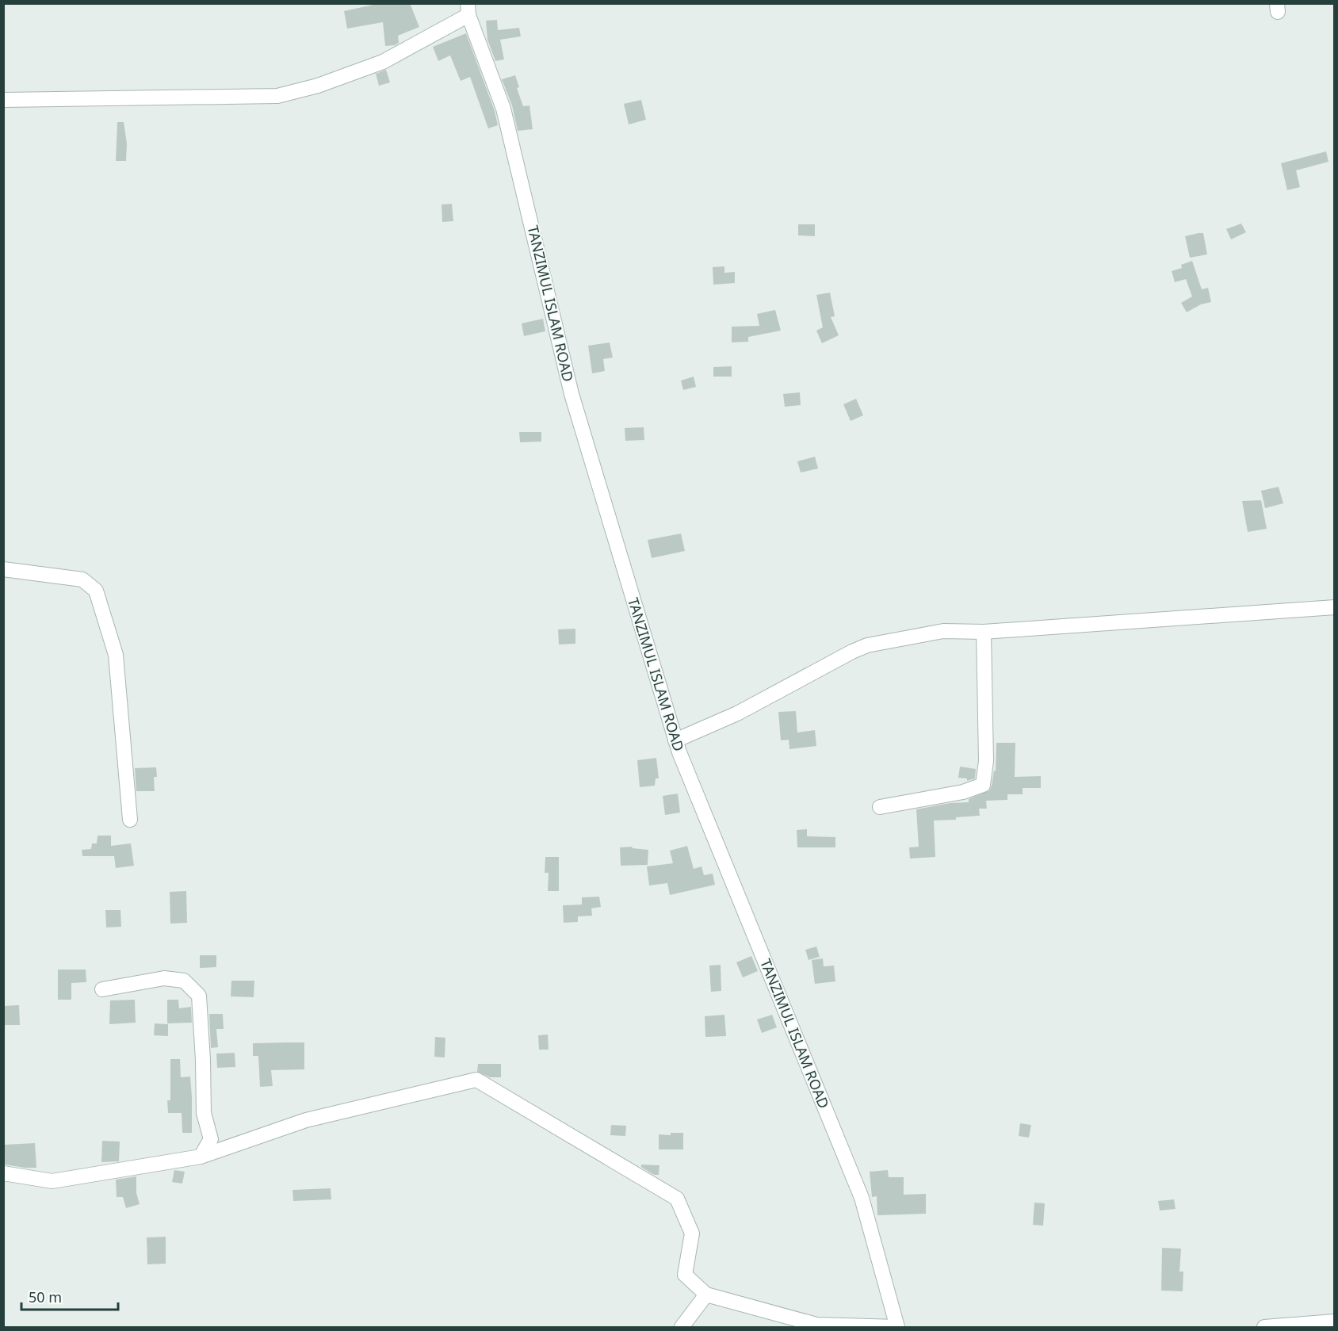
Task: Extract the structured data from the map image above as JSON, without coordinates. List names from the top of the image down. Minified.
{"streets":{"street":["TANZIMUL ISLAM ROAD"]},"scale_bar":"50 m"}
